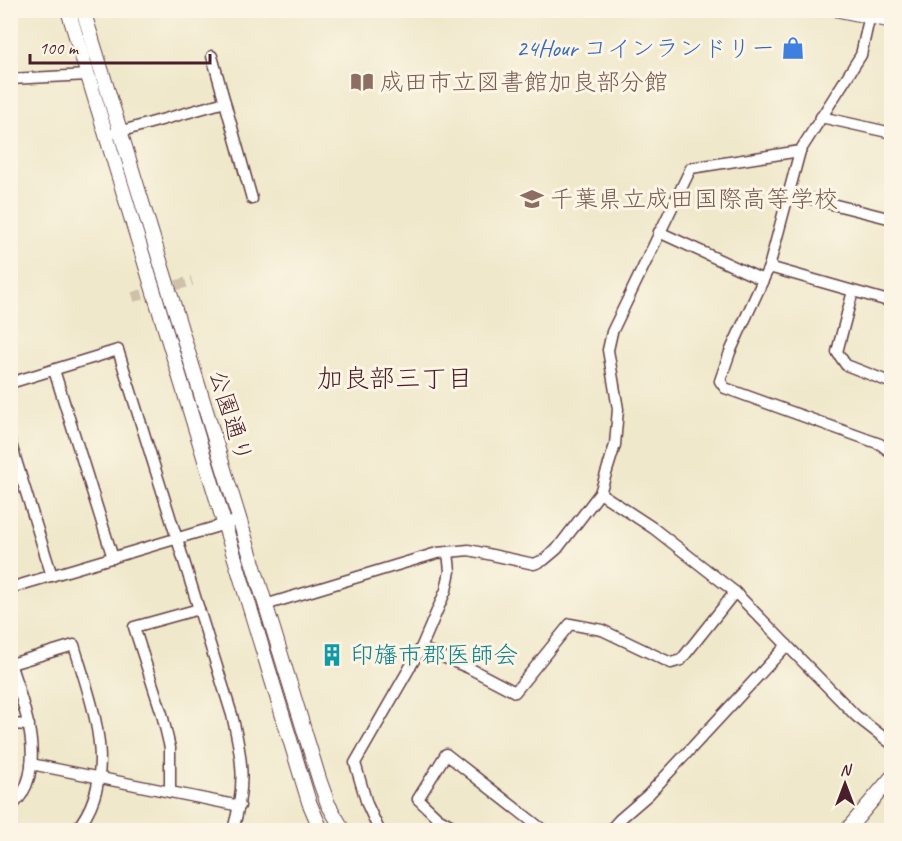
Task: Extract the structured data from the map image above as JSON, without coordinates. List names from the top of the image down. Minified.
{"streets":{"street":["公園通り"]},"districts":["加良部三丁目"],"places":{"shop":["24Hour コインランドリー"],"library":["成田市立図書館加良部分館"],"school or university":["千葉県立成田国際高等学校"],"building":["印旛市郡医師会"]},"scale_bar":"100 m","north":"top"}
